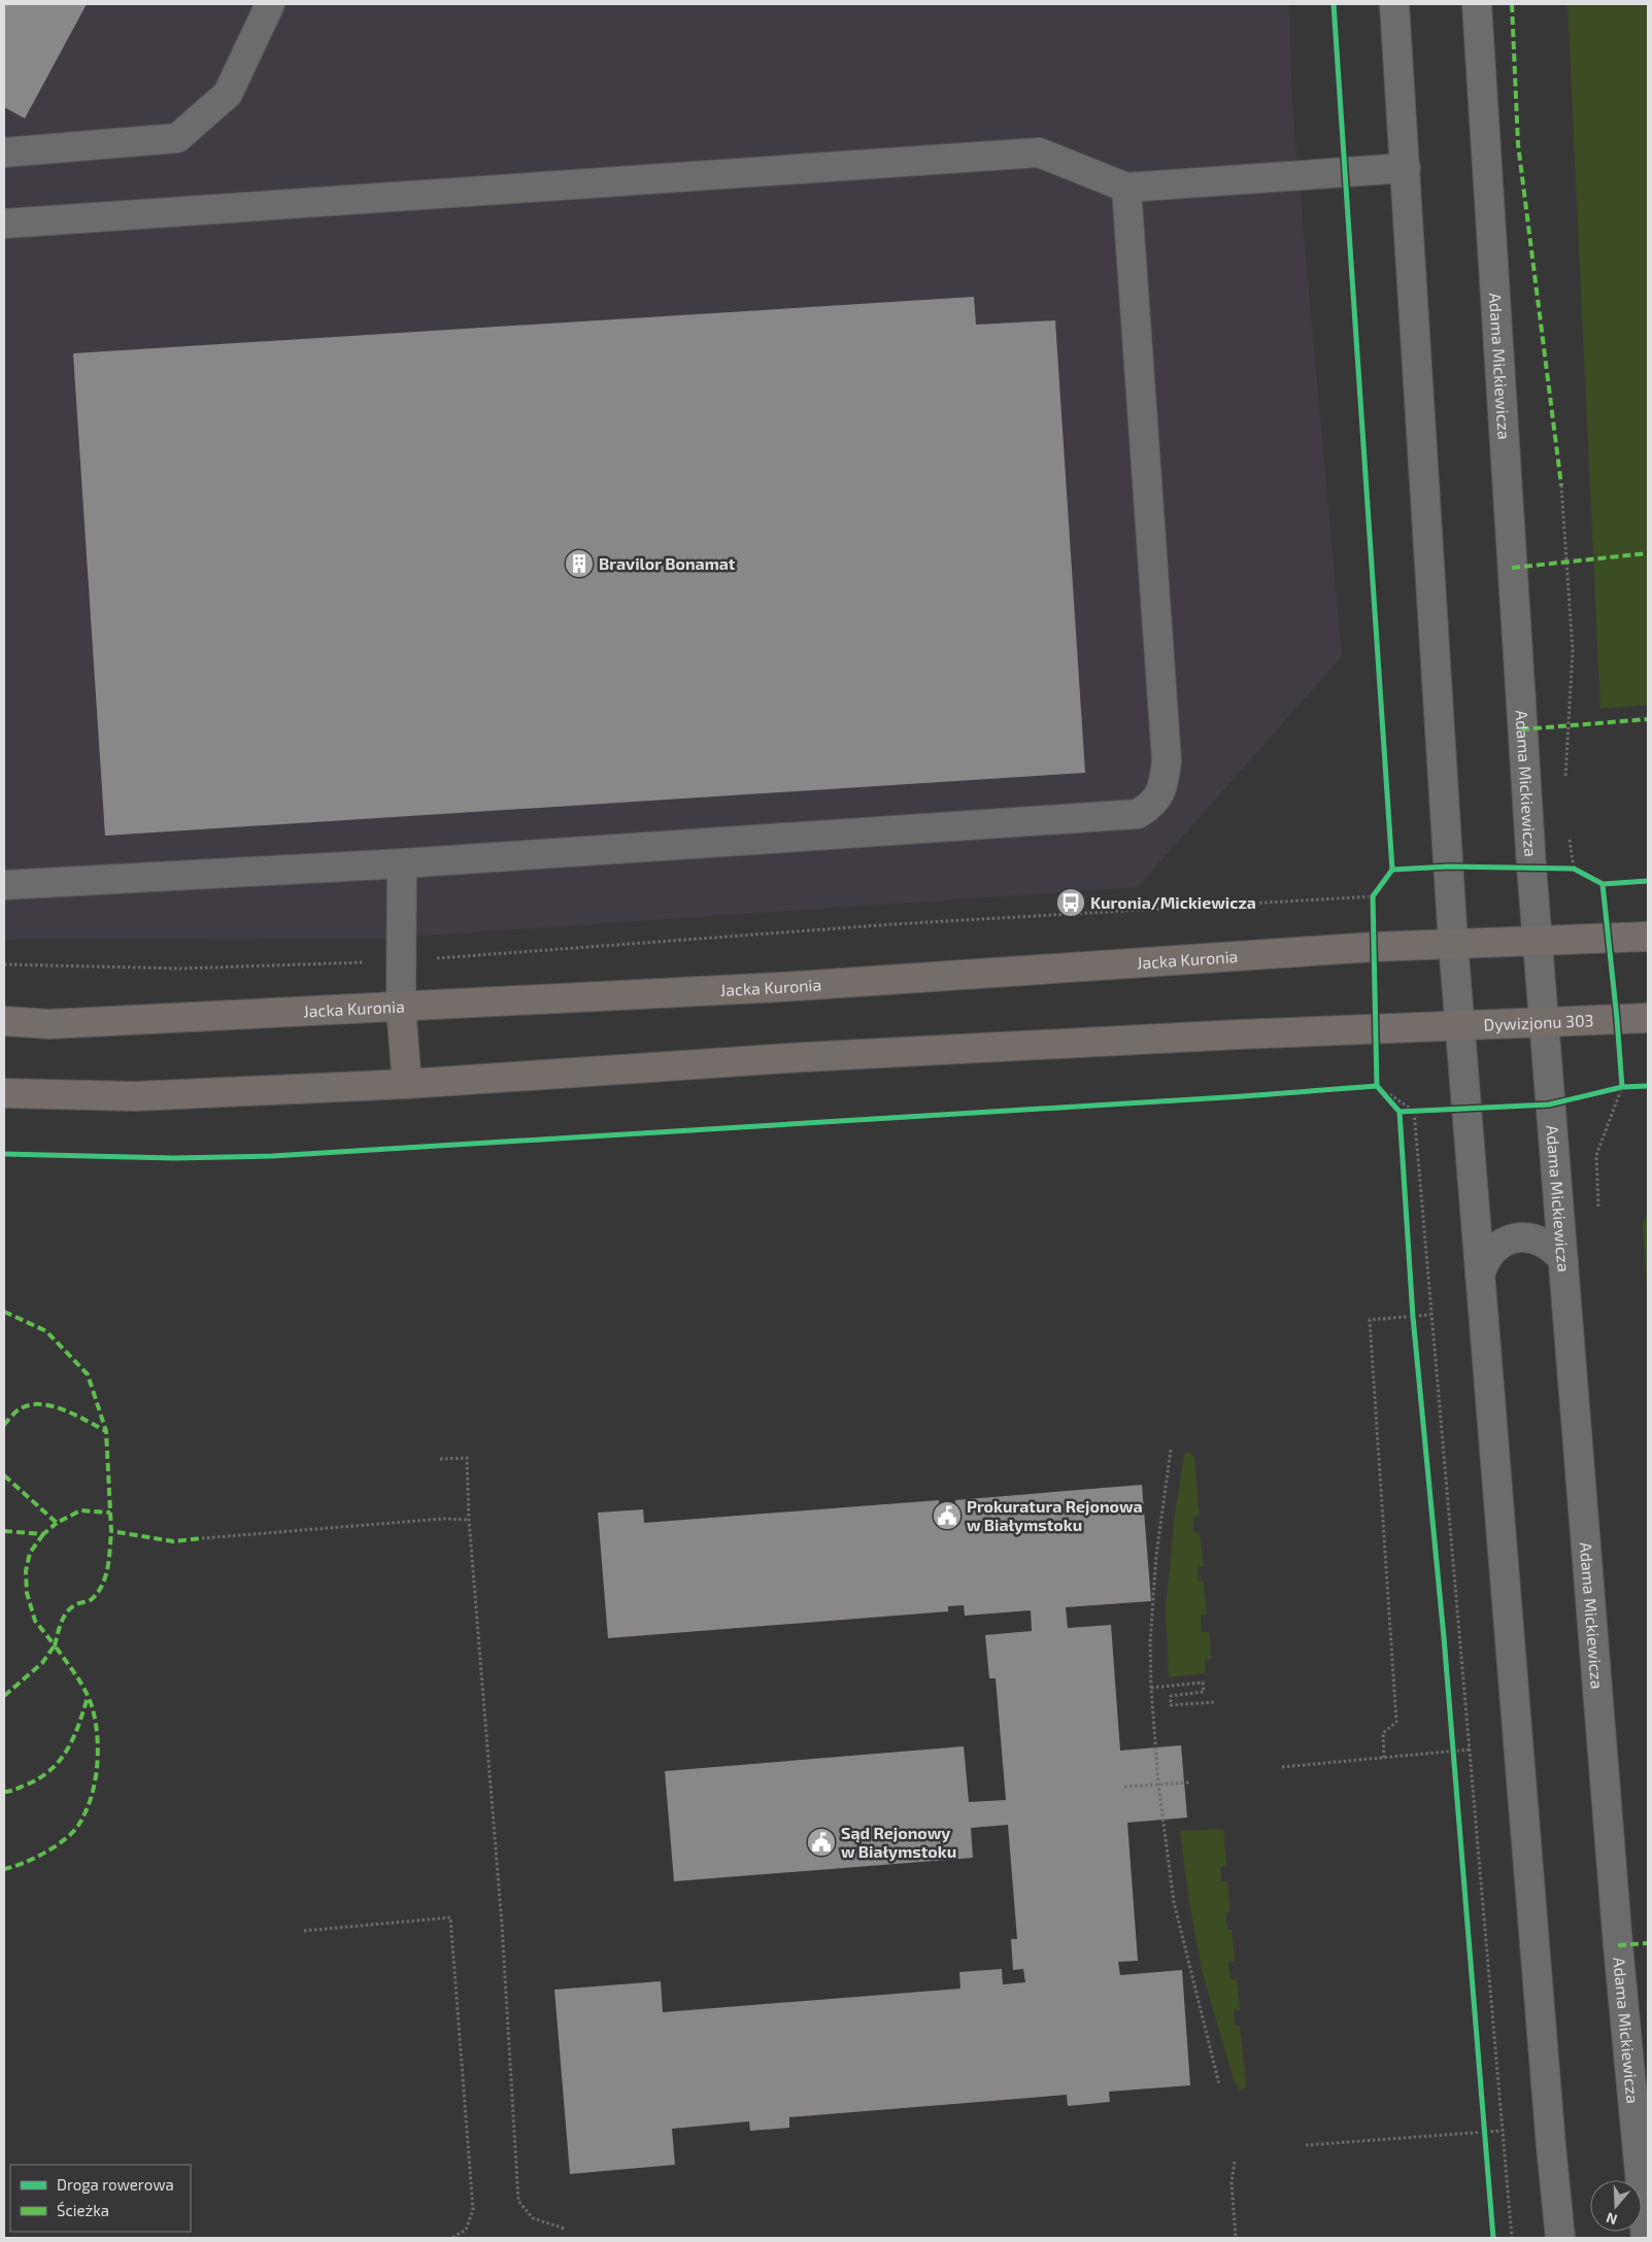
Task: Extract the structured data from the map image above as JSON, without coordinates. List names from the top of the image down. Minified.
{"streets":{"main road":["Jacka Kuronia","Dywizjonu 303"],"street":["Adama Mickiewicza"]},"crossings":[["Adama Mickiewicza","Jacka Kuronia"],["Adama Mickiewicza","Dywizjonu 303"]],"places":{"building":["Bravilor Bonamat"],"bus stop":["Kuronia/Mickiewicza"],"public building":["Prokuratura Rejonowa w Białymstoku","Sąd Rejonowy w Białymstoku"]},"legend":["Droga rowerowa","Ścieżka"],"north":"bottom"}
